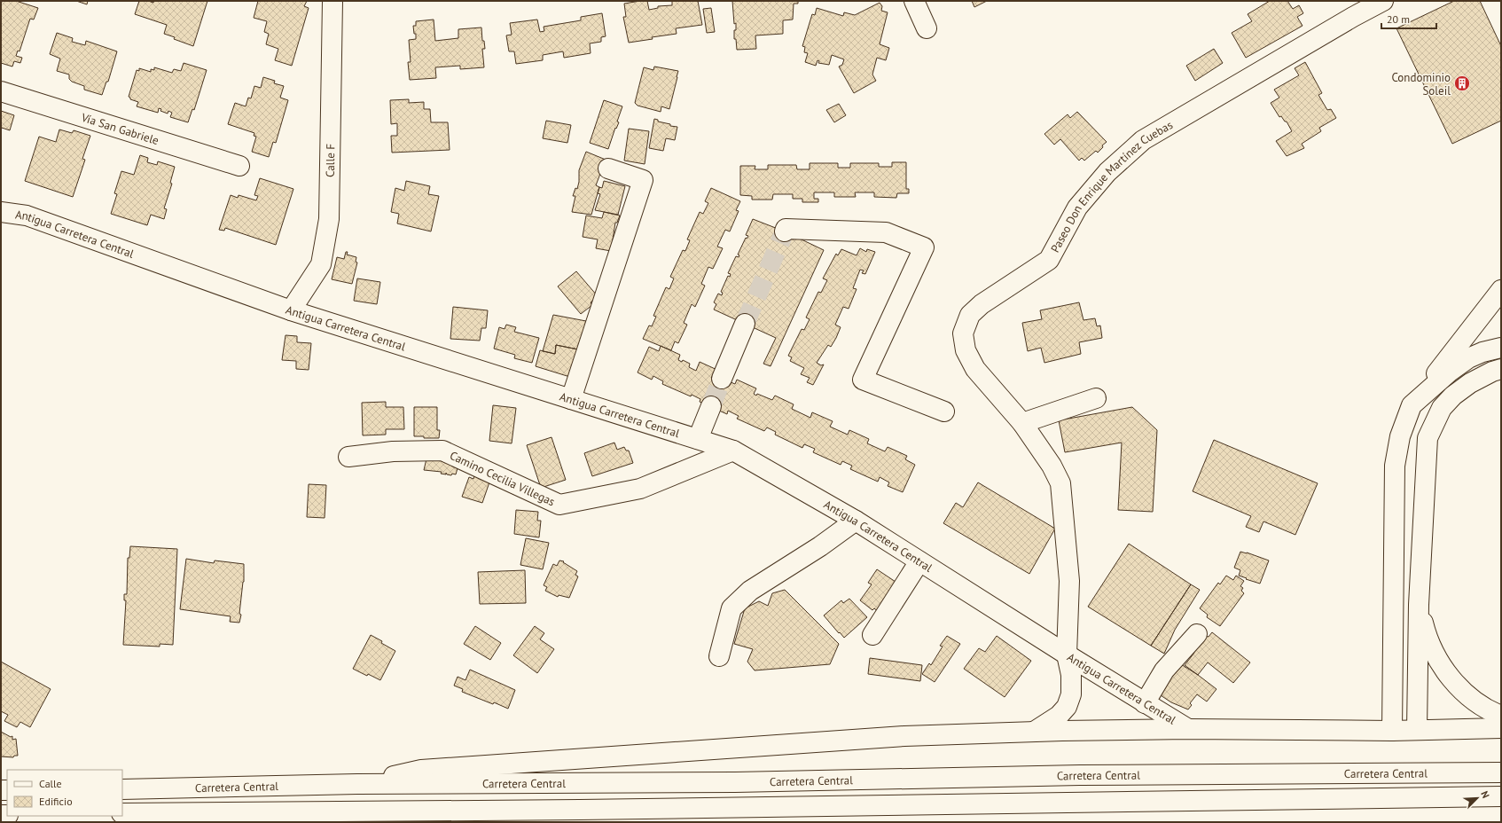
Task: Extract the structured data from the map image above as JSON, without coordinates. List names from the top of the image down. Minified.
{"streets":{"main road":["Vía San Gabriele","Calle F","Paseo Don Enrique Martínez Cuebas","Antigua Carretera Central","Camino Cecilia Villegas","Carretera Central"]},"crossings":[["Calle F","Antigua Carretera Central"],["Paseo Don Enrique Martínez Cuebas","Antigua Carretera Central"],["Antigua Carretera Central","Camino Cecilia Villegas"]],"places":{"building":["Condominio Soleil"]},"legend":["Calle","Edificio"],"scale_bar":"20 m","north":"top right"}
